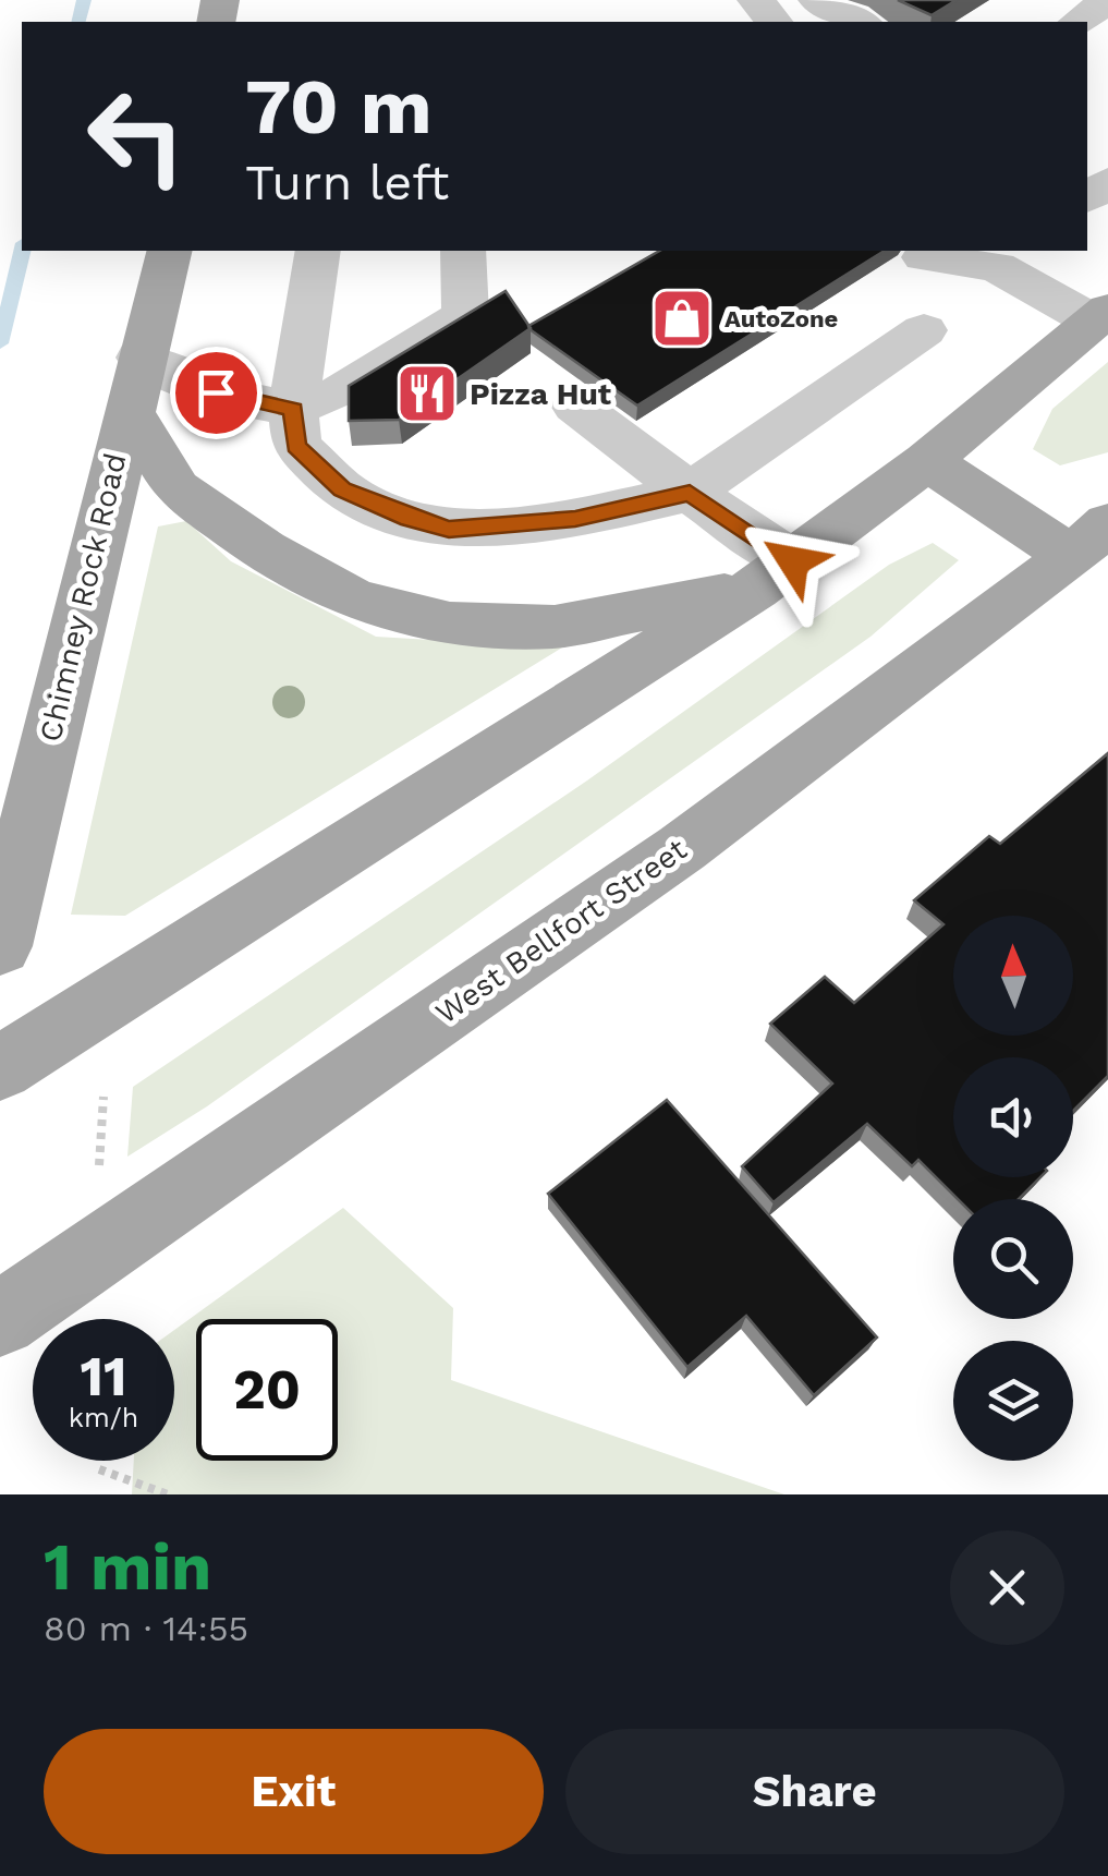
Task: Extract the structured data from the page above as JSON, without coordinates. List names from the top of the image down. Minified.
{"streets":{"main road":["Chimney Rock Road","West Bellfort Street"]},"places":{"shop":["AutoZone"],"restaurant":["Pizza Hut"]},"north":"top","page":{"turn":["70 m","Turn left"],"speed":"11 km/h","limit":"20","heading":["1 min","80 m · 14:55"],"buttons":["Exit","Share"]}}
